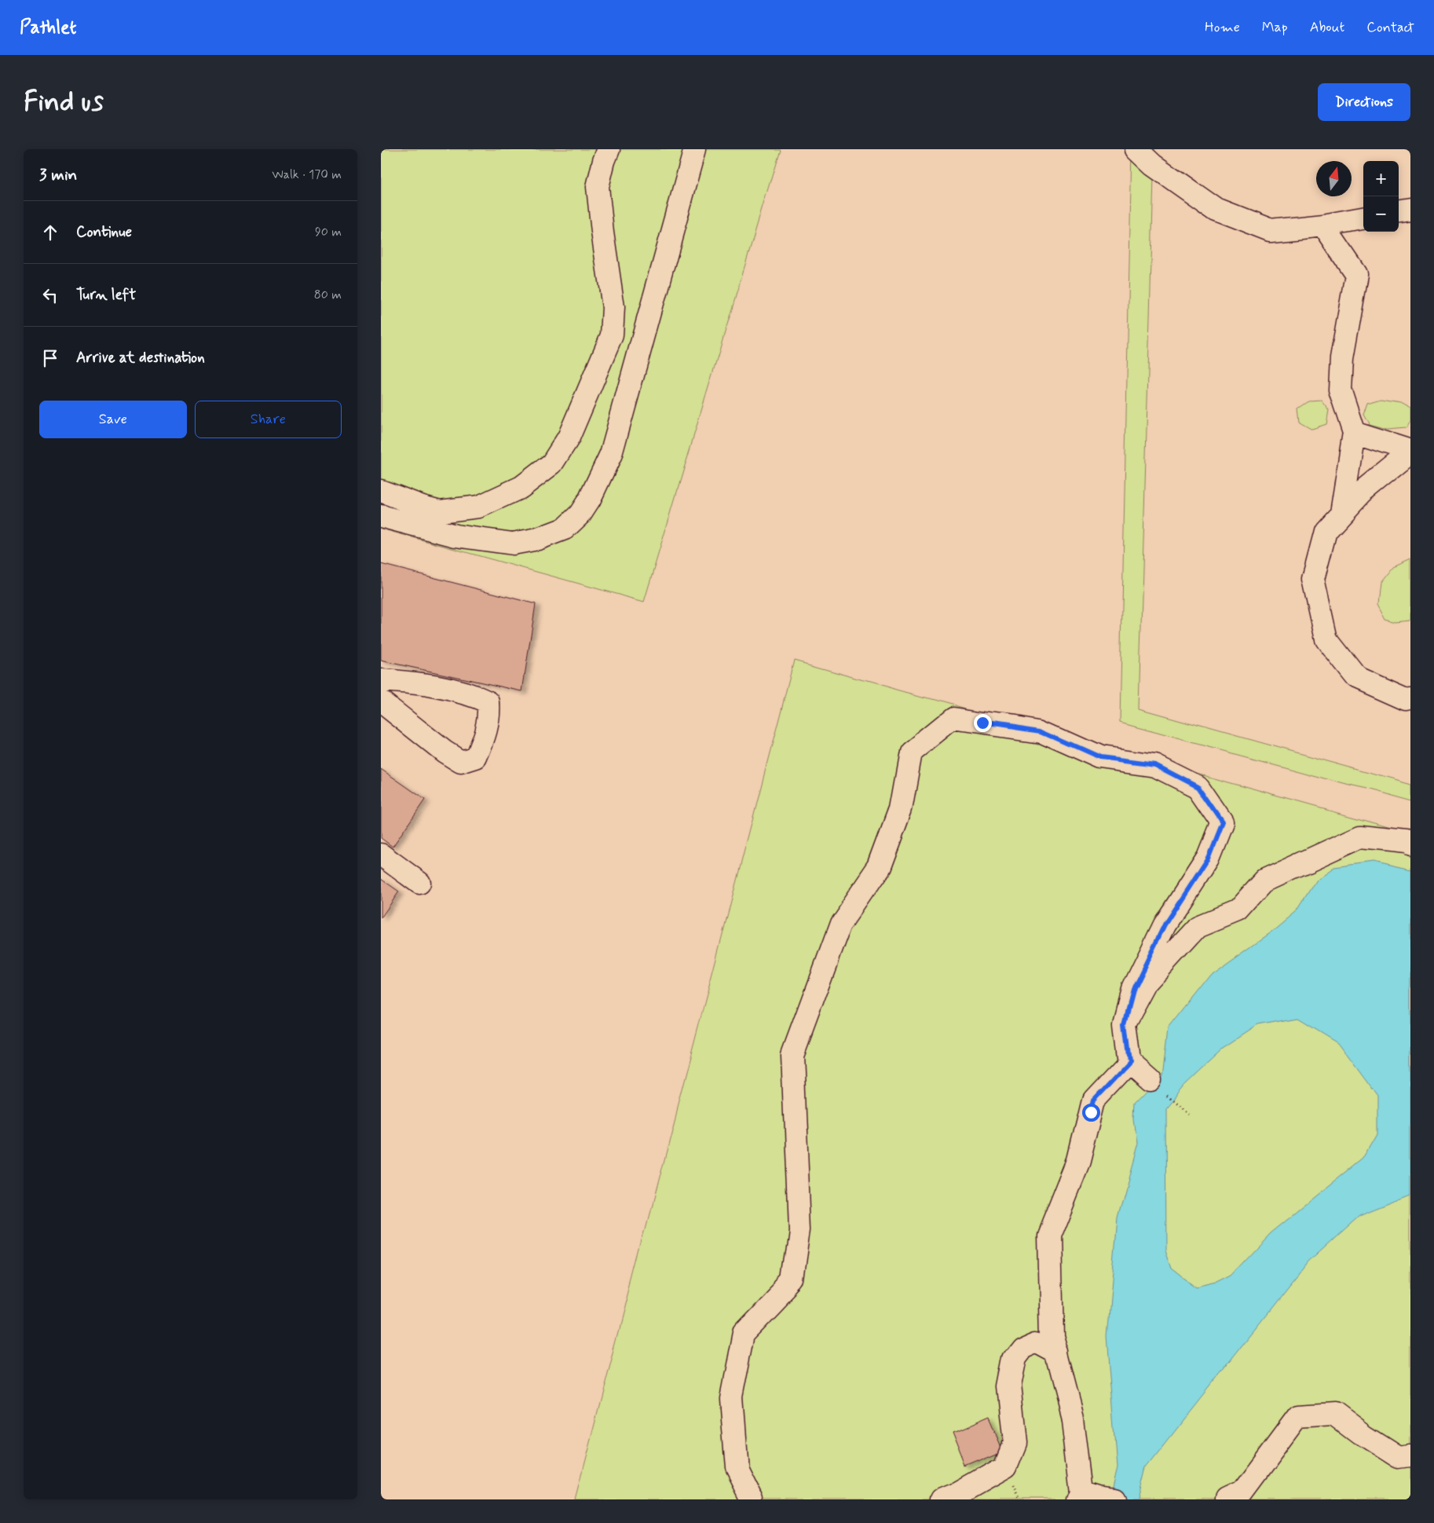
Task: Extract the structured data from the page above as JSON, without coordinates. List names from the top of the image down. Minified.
{"north":"top","page":{"header":"Pathlet","nav":["Home","Map","About","Contact"],"buttons":["Directions",["Save","Share"]],"title":"Find us","heading":["3 min","Walk · 170 m"],"map_buttons":["+","−"],"list":[["Continue","90 m"],["Turn left","80 m"],"Arrive at destination"]}}
